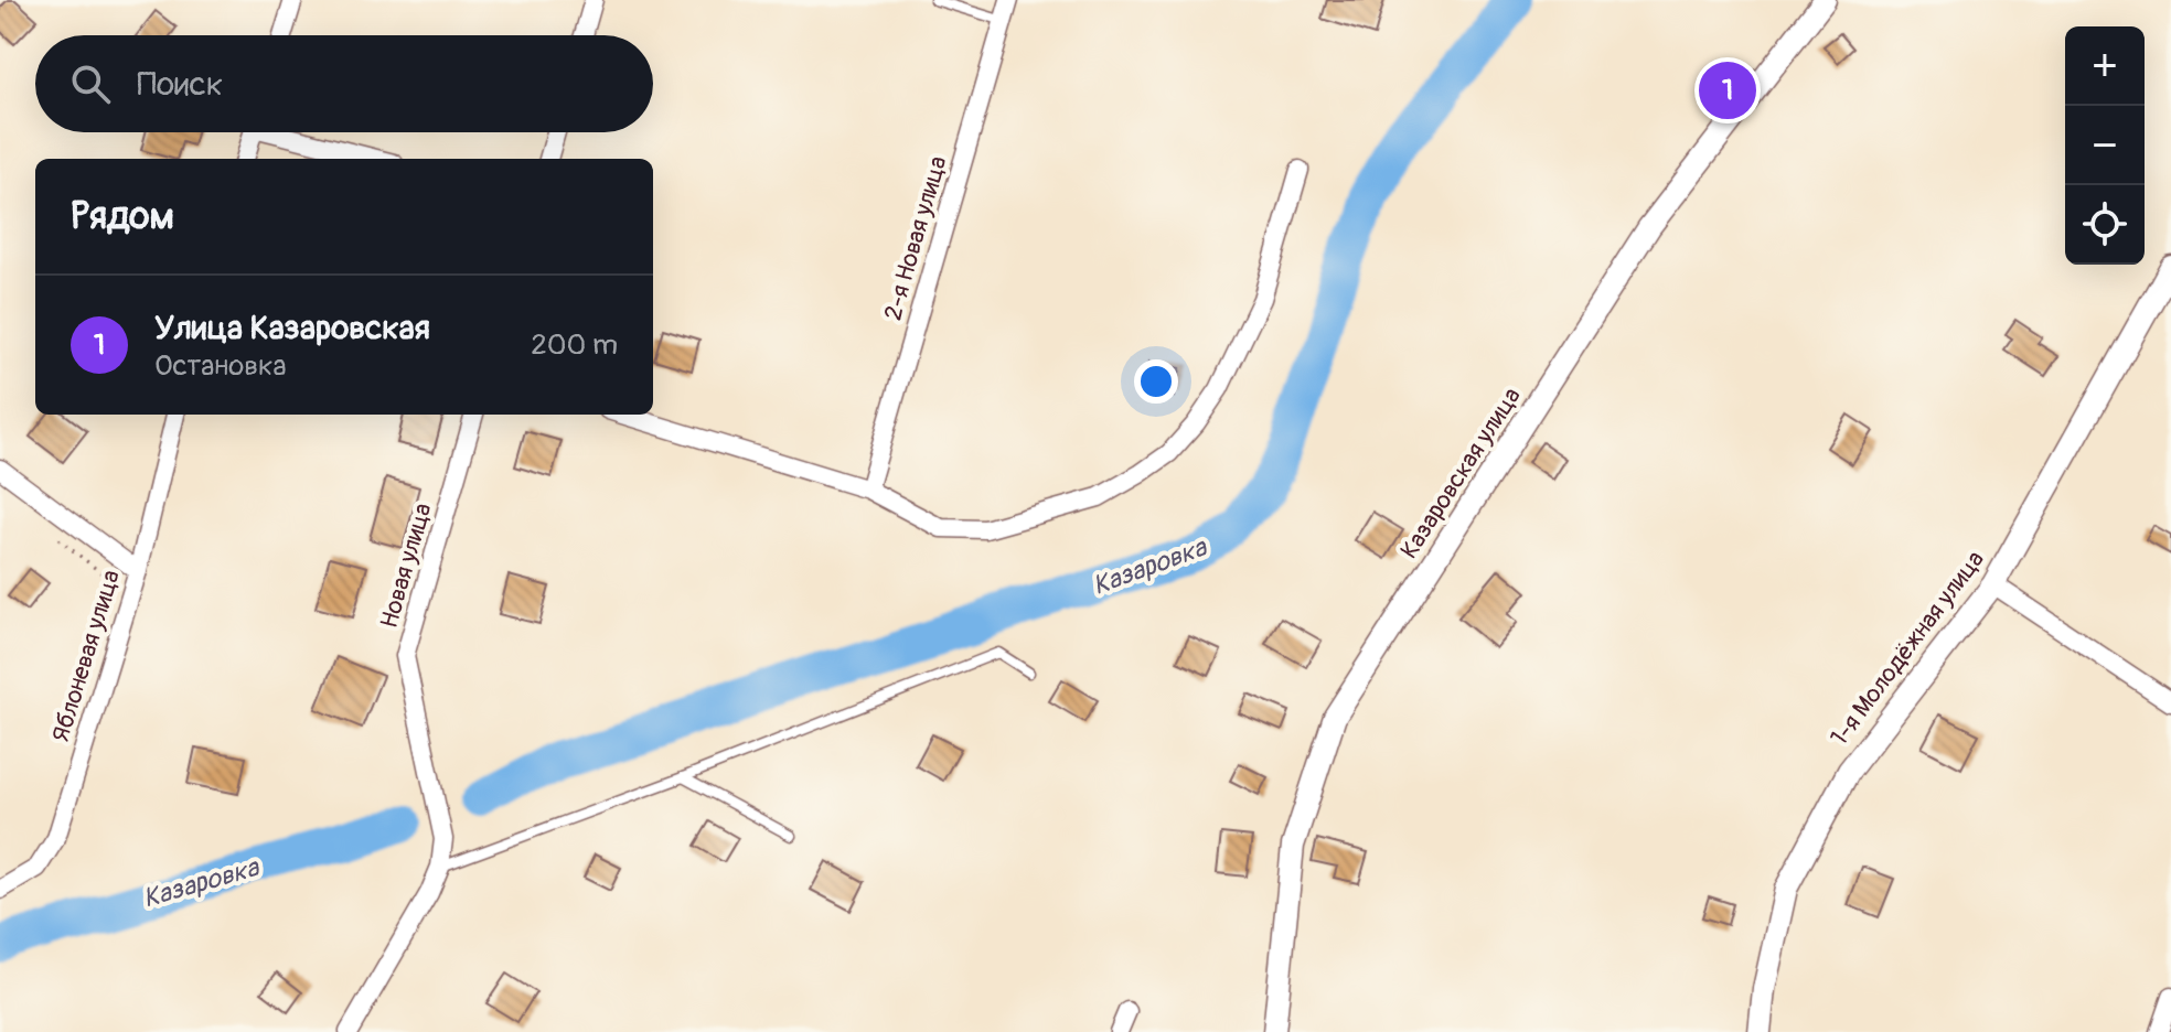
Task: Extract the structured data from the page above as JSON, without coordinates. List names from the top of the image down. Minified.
{"streets":{"street":["2-я Новая улица","Казаровская улица","Новая улица","1-я Молодёжная улица","Яблоневая улица"]},"water":["Казаровка"],"page":{"map_buttons":["+","−"],"search":"Поиск","pins":"1","heading":"Рядом","list":[{"mark":"1","name":"Улица Казаровская","note":"Остановка","value":"200 m"}]}}
